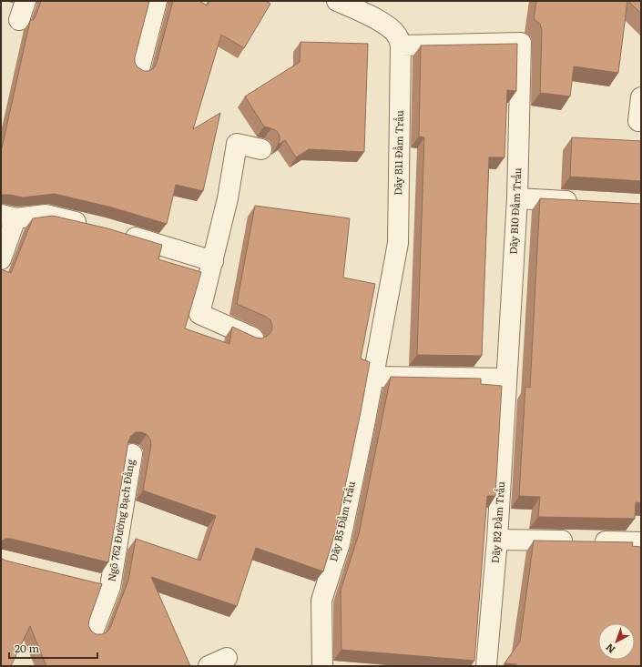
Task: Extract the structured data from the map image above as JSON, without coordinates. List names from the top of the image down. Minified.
{"streets":{"street":["Dãy B11 Đầm Trấu","Dãy B10 Đầm Trấu","Ngõ 762 Đường Bạch Đằng","Dãy B5 Đầm Trấu","Dãy B2 Đầm Trấu"]},"crossings":[["Dãy B11 Đầm Trấu","Dãy B10 Đầm Trấu"],["Dãy B11 Đầm Trấu","Dãy B5 Đầm Trấu"],["Dãy B10 Đầm Trấu","Dãy B2 Đầm Trấu"]],"scale_bar":"20 m","north":"bottom left"}
